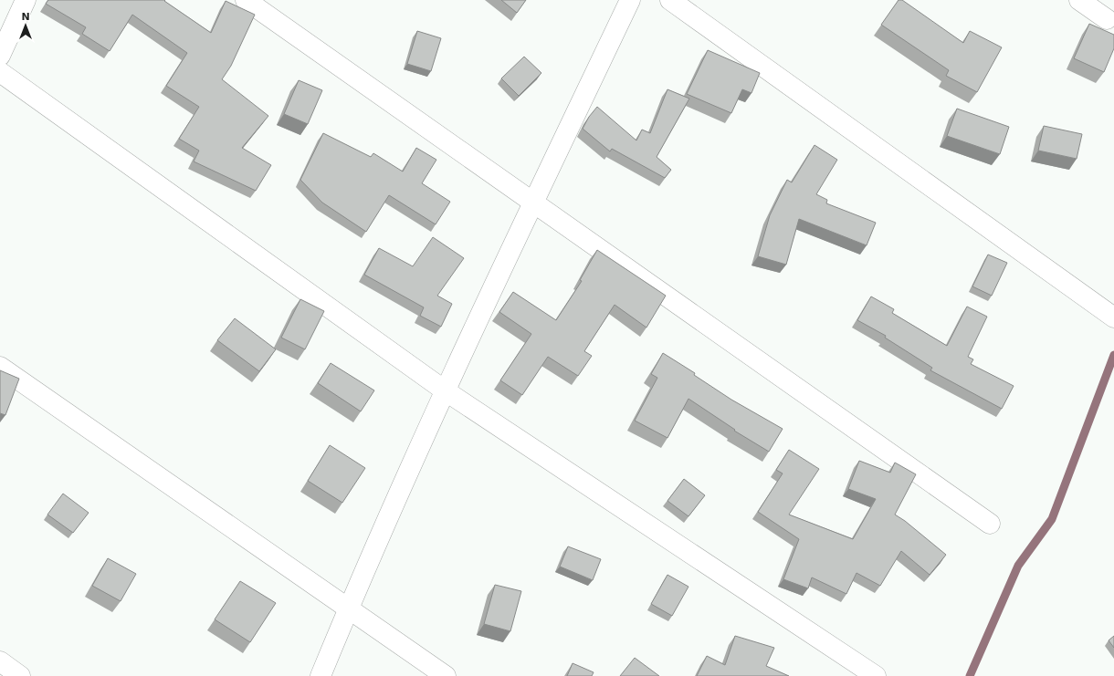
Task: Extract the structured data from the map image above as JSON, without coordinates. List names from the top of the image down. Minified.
{"north":"top"}
